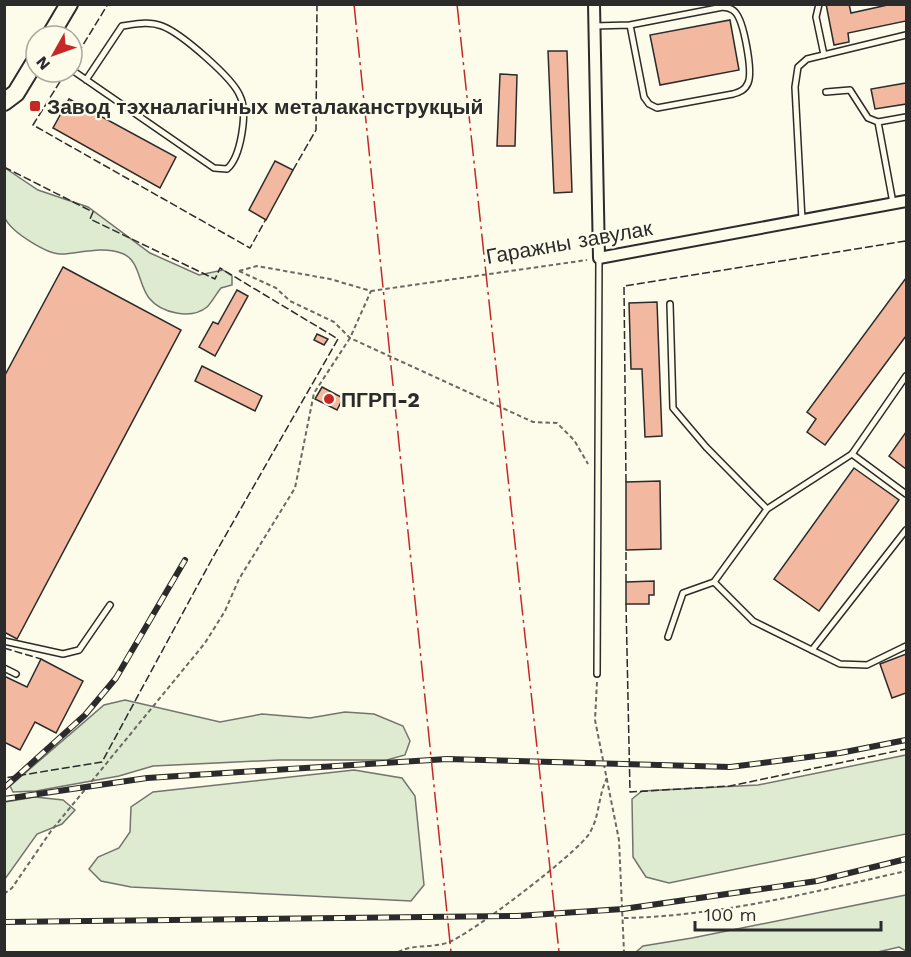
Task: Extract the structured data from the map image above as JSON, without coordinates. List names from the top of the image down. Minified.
{"streets":{"street":["Гаражны завулак"]},"places":{"transit":["Завод тэхналагічных металаканструкцый"],"other":["ПГРП-2"]},"scale_bar":"100 m","north":"bottom left"}
